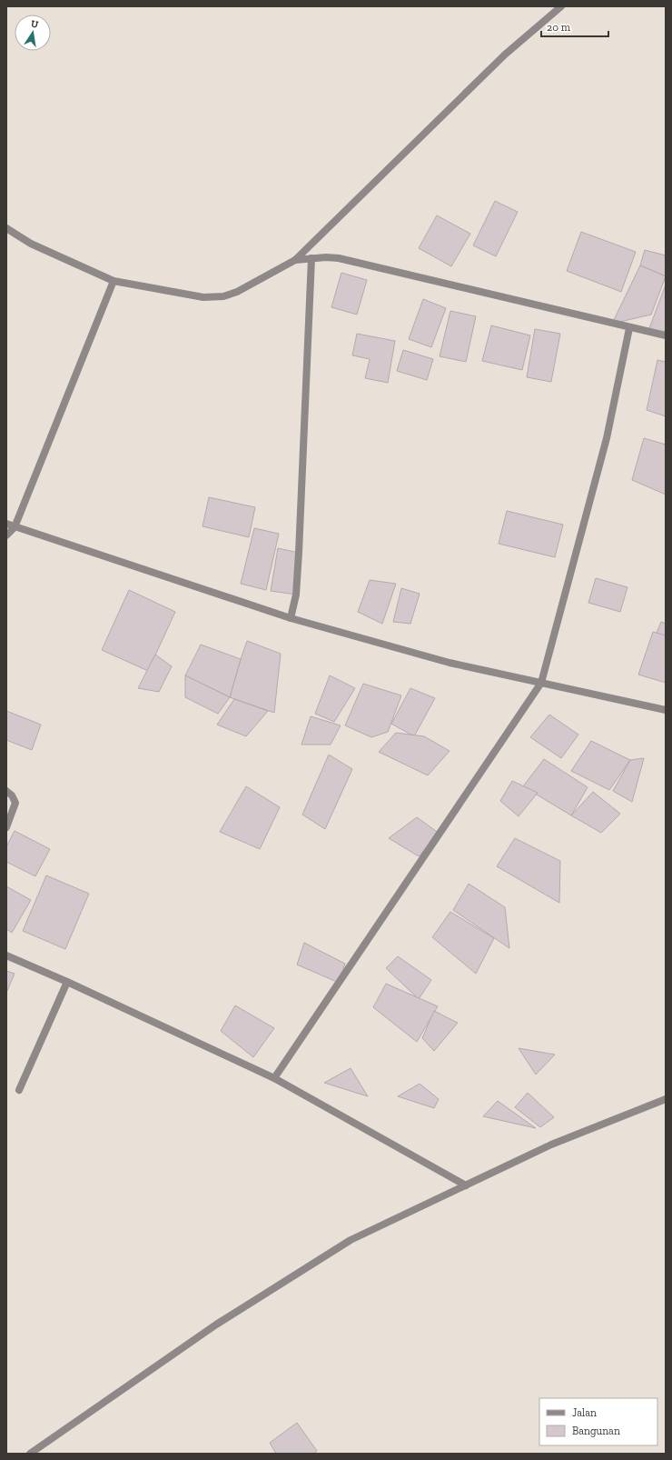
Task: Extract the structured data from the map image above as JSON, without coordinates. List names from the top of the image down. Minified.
{"legend":["Jalan","Bangunan"],"scale_bar":"20 m","north":"top"}
